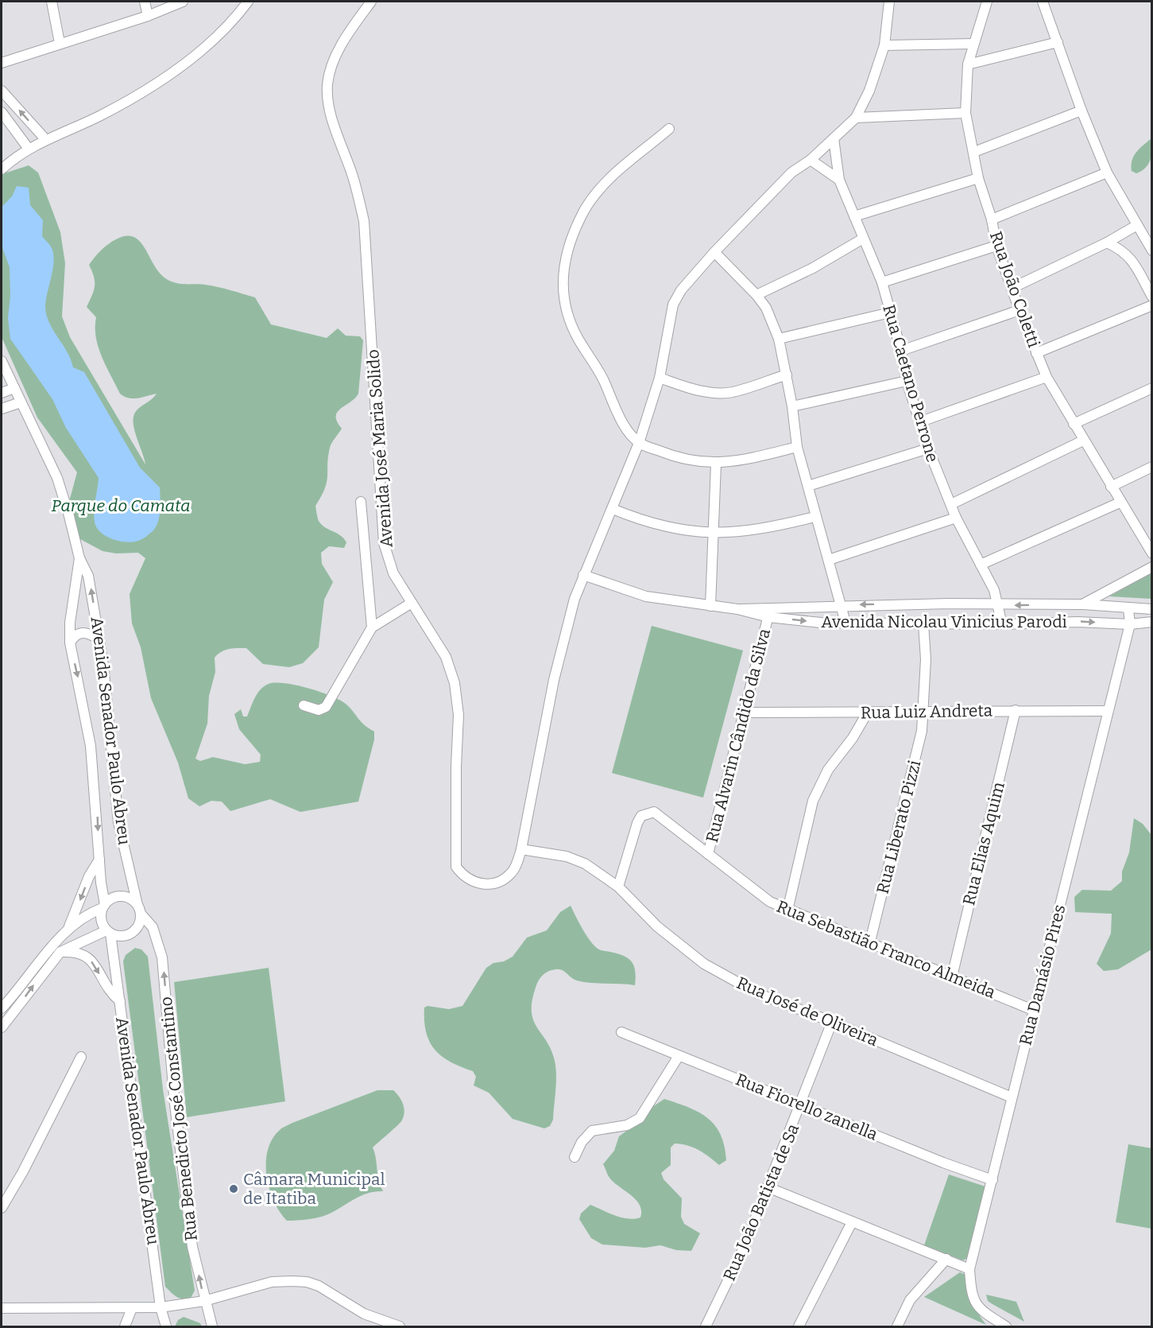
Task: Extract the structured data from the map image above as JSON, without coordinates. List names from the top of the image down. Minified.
{"streets":{"street":["Rua João Coletti","Rua Caetano Perrone","Avenida José Maria Solido","Avenida Nicolau Vinicius Parodi","Rua Luiz Andreta","Avenida Senador Paulo Abreu","Rua Alvarin Cândido da Silva","Rua Liberato Pizzi","Rua Elias Aquim","Rua Sebastião Franco Almeida","Rua Damásio Pires","Rua José de Oliveira","Rua Fiorello zanella","Rua Benedicto José Constantino","Rua João Batista de Sa"]},"crossings":[["Rua Caetano Perrone","Avenida José Maria Solido"],["Rua Caetano Perrone","Avenida Nicolau Vinicius Parodi"],["Avenida José Maria Solido","Avenida Nicolau Vinicius Parodi"],["Avenida José Maria Solido","Rua José de Oliveira"],["Avenida Nicolau Vinicius Parodi","Rua Alvarin Cândido da Silva"],["Avenida Nicolau Vinicius Parodi","Rua Liberato Pizzi"],["Avenida Nicolau Vinicius Parodi","Rua Damásio Pires"],["Rua Luiz Andreta","Rua Alvarin Cândido da Silva"],["Rua Luiz Andreta","Rua Liberato Pizzi"],["Rua Luiz Andreta","Rua Elias Aquim"],["Rua Luiz Andreta","Rua Damásio Pires"],["Avenida Senador Paulo Abreu","Rua Benedicto José Constantino"],["Rua Alvarin Cândido da Silva","Rua Sebastião Franco Almeida"],["Rua Liberato Pizzi","Rua Sebastião Franco Almeida"],["Rua Elias Aquim","Rua Sebastião Franco Almeida"],["Rua Sebastião Franco Almeida","Rua Damásio Pires"],["Rua Sebastião Franco Almeida","Rua José de Oliveira"],["Rua Damásio Pires","Rua José de Oliveira"],["Rua Damásio Pires","Rua Fiorello zanella"],["Rua José de Oliveira","Rua João Batista de Sa"],["Rua Fiorello zanella","Rua João Batista de Sa"]],"one_way":["Rua Benedicto José Constantino"],"parks":["Parque do Camata"],"places":["Câmara Municipal de Itatiba"]}
